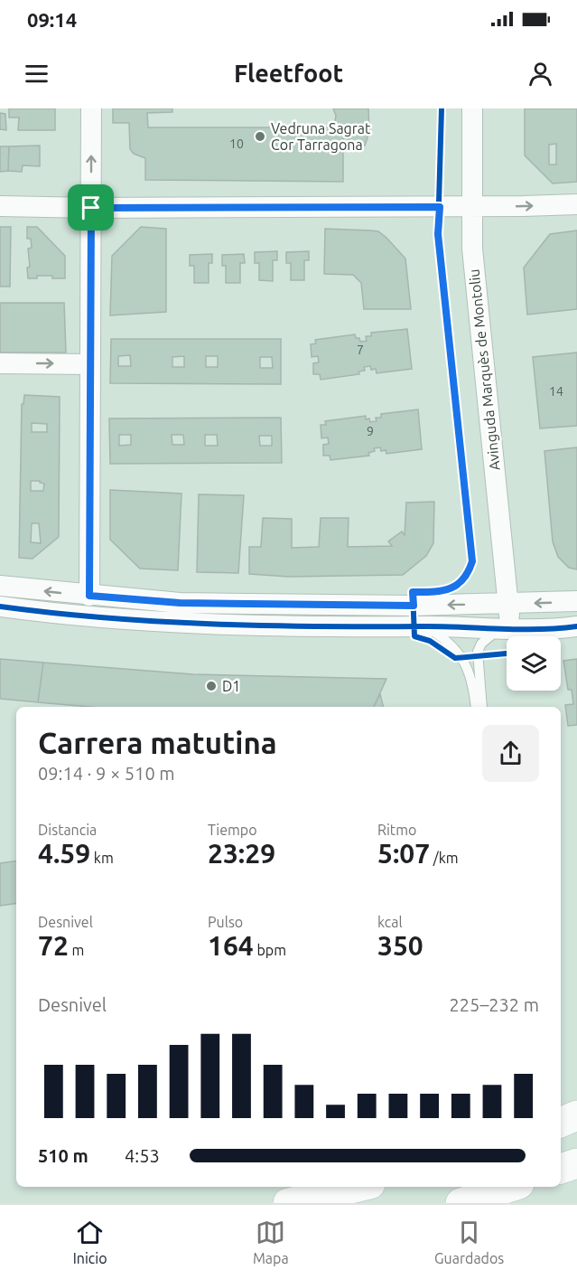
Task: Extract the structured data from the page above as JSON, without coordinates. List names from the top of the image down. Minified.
{"streets":{"street":["Avinguda Marquès de Montoliu"]},"places":["Vedruna Sagrat Cor Tarragona","D1"],"house_numbers":["10","7","14","9"],"page":{"status":"09:14","header":"Fleetfoot","heading":["Carrera matutina","09:14 · 9 × 510 m"],"stats":[["Distancia","4.59 km"],["Tiempo","23:29"],["Ritmo","5:07 /km"],["Desnivel","72 m"],["Pulso","164 bpm"],["kcal","350"]],"chart":["Desnivel","225–232 m"],"list":[{"name":"510 m","note":"4:53"}],"tabs":["Inicio","Mapa","Guardados"]}}
